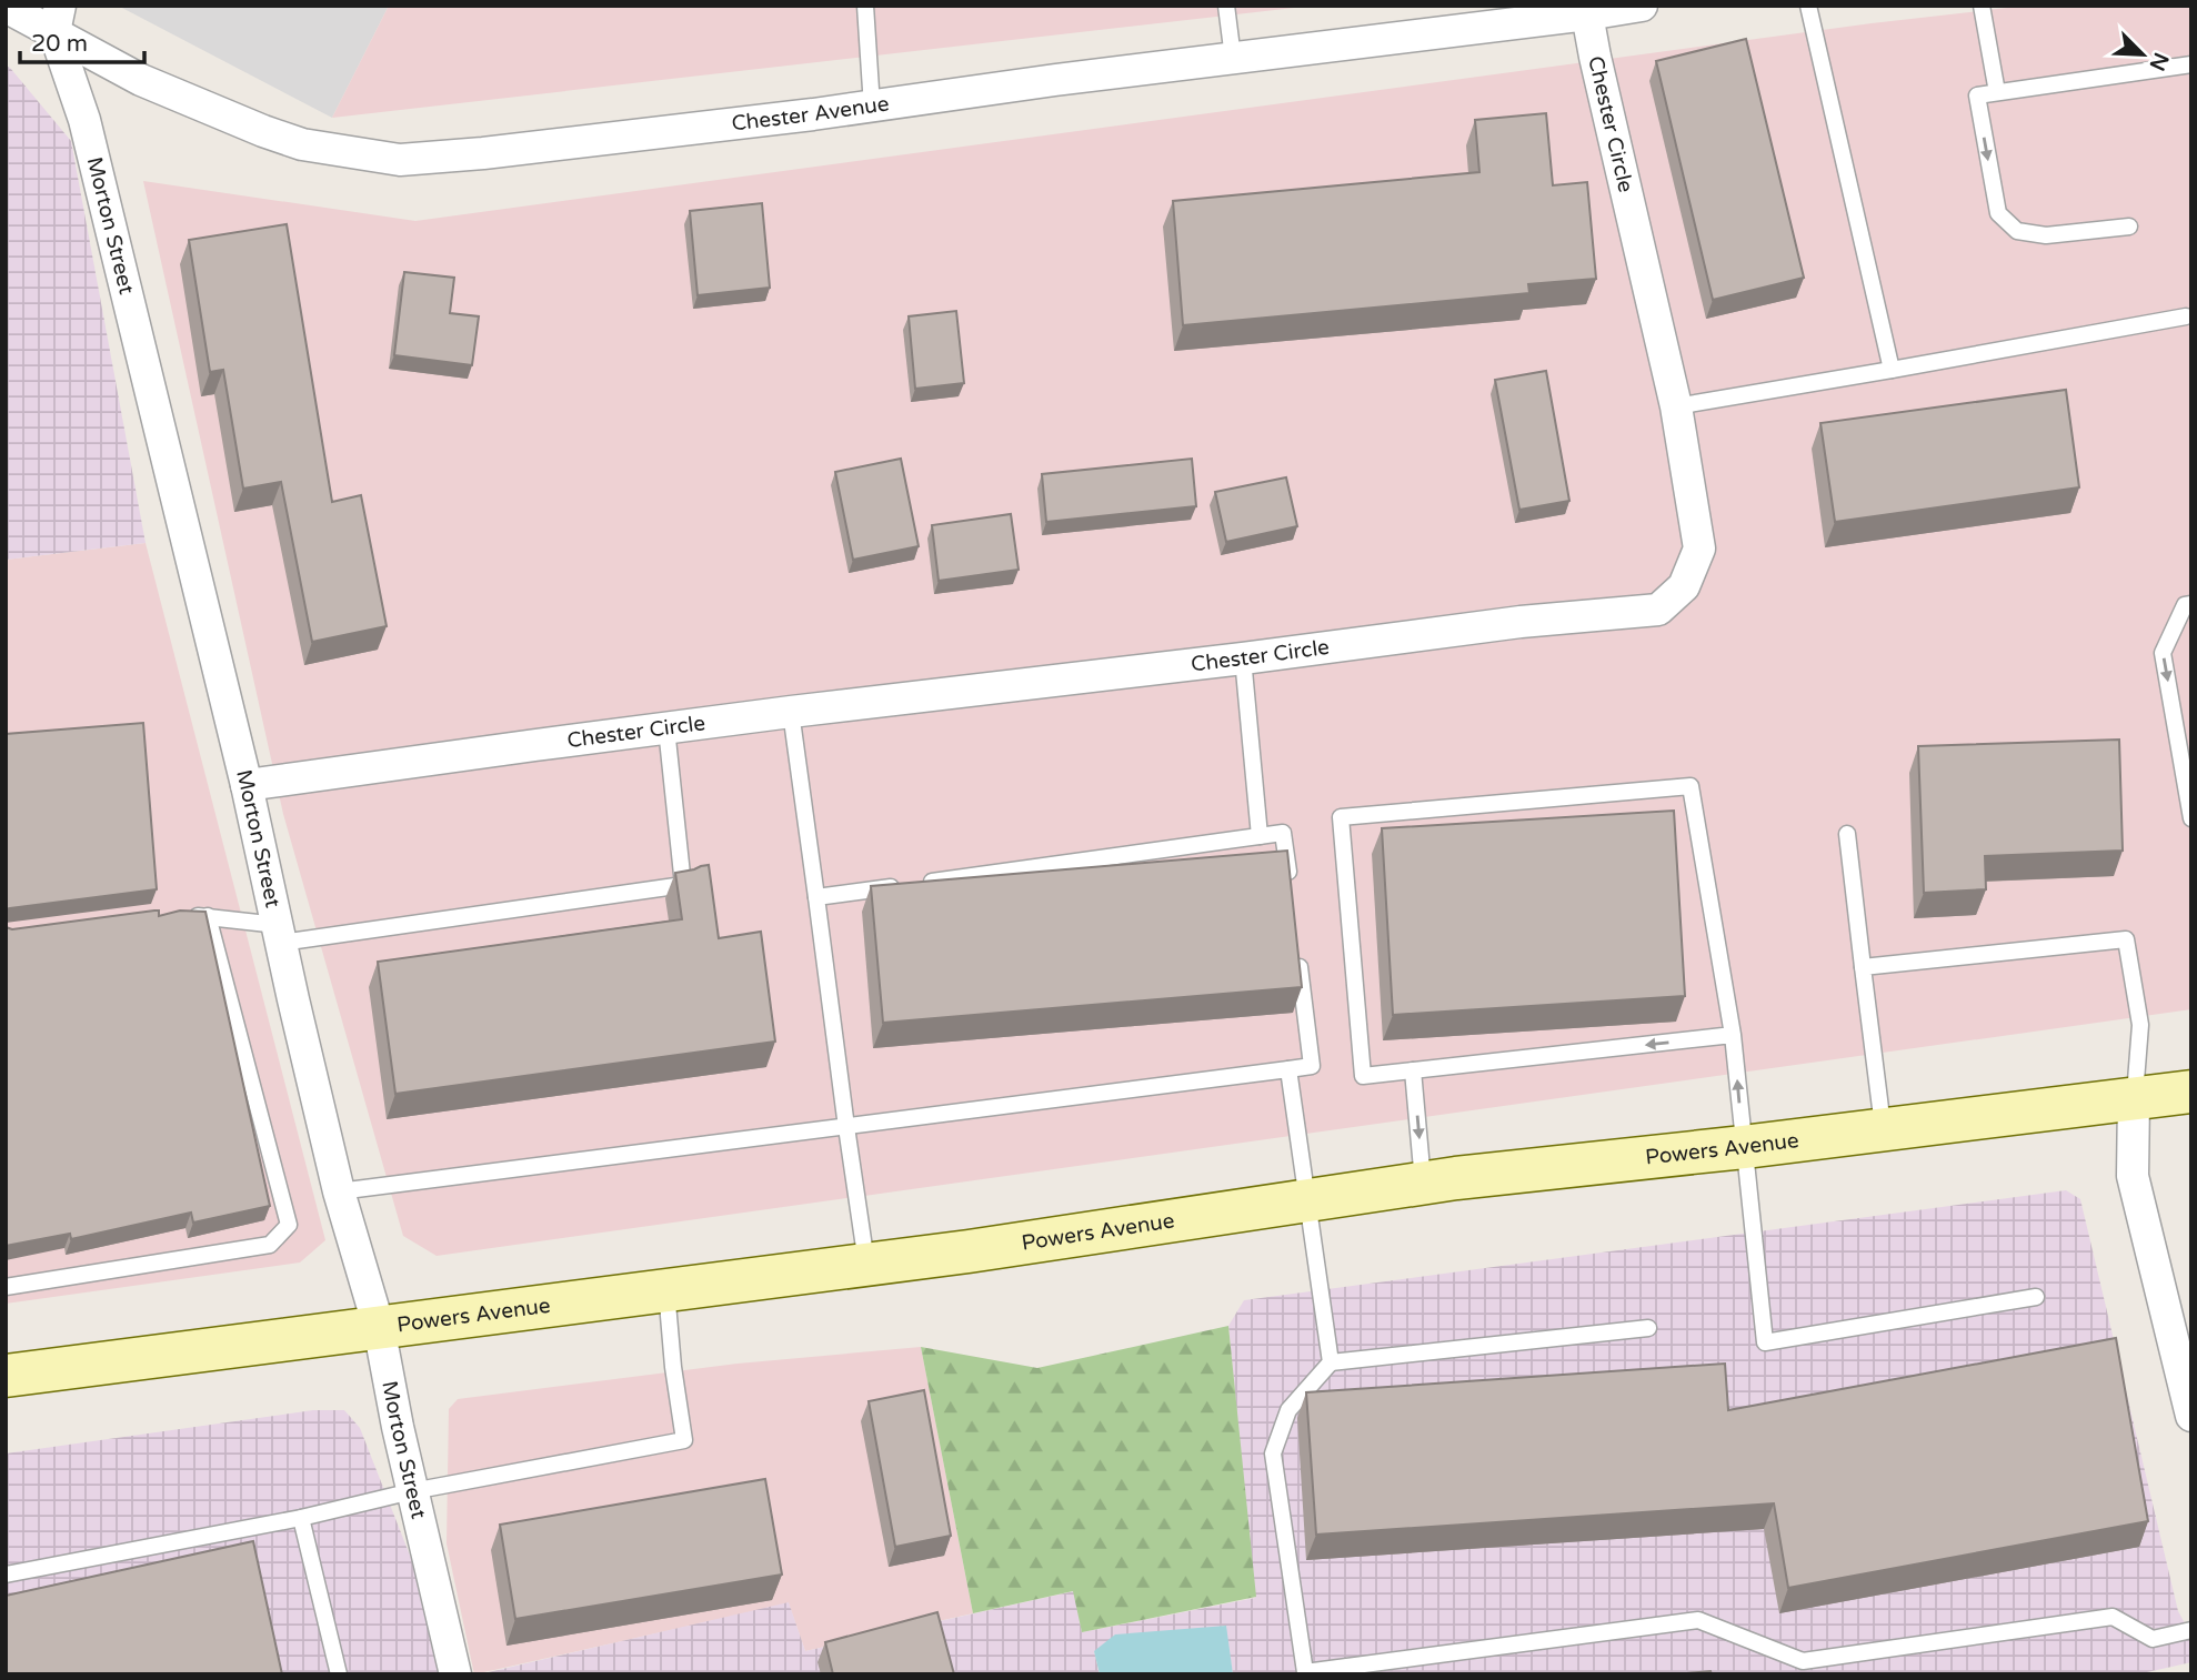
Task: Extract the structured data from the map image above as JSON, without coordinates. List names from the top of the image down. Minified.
{"streets":{"street":["Chester Avenue","Chester Circle","Morton Street","Powers Avenue"]},"crossings":[["Chester Avenue","Chester Circle"],["Chester Avenue","Morton Street"],["Chester Circle","Morton Street"],["Morton Street","Powers Avenue"]],"scale_bar":"20 m","north":"bottom right"}
